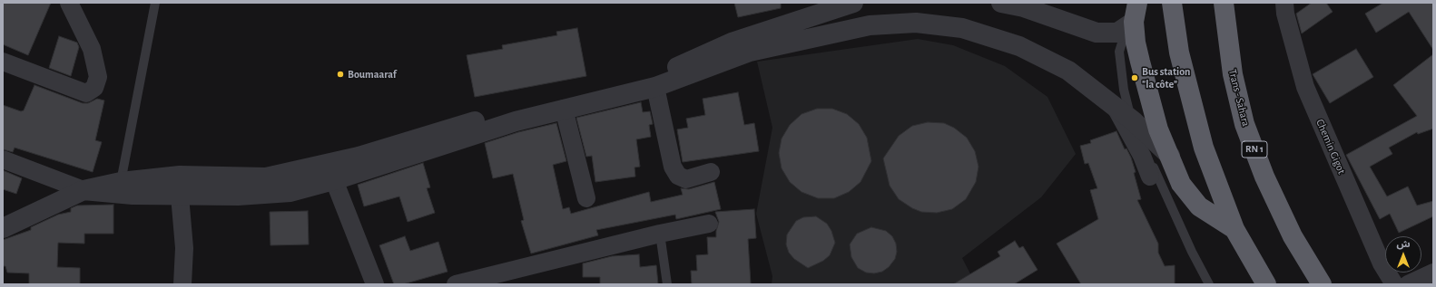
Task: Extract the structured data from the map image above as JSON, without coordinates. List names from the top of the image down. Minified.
{"streets":{"highway":["Trans - Sahara","RN 1"],"street":["Chemin Gigot"]},"places":["Boumaaraf","Bus station \"la côte\""],"north":"top"}
